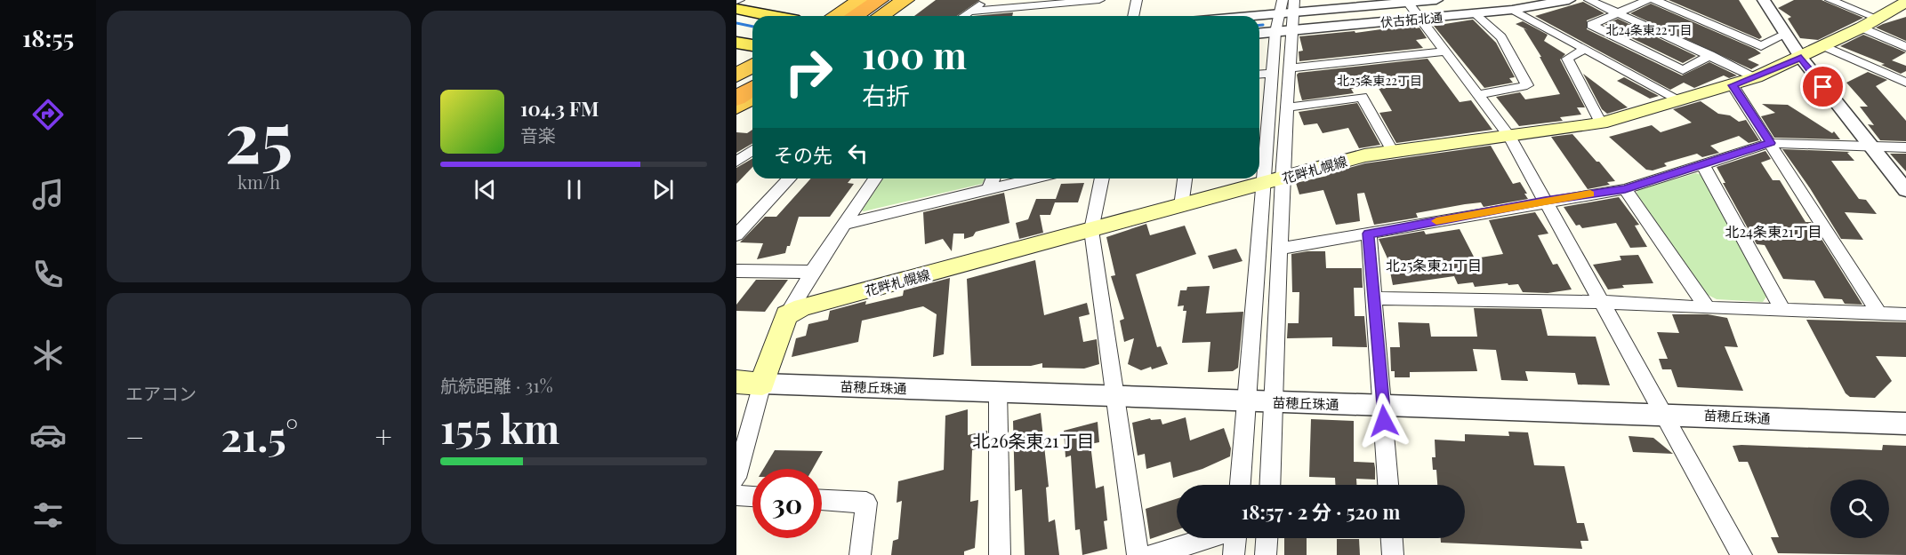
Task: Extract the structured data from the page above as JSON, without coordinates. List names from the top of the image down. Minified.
{"streets":{"main road":["花畔札幌線","苗穂丘珠通"],"street":["伏古拓北通"]},"districts":["北24条東22丁目","北25条東22丁目","北24条東21丁目","北25条東21丁目","北26条東21丁目"],"page":{"tabs":"18:55","tile":[["25","km/h"],"エアコン",["航続距離 · 31%","155 km"]],"turn":["100 m","右折"],"song":["104.3 FM","音楽"],"then":"その先","heat":["−","21.5°","+"],"limit":"30","trip":"18:57 · 2 分 · 520 m"}}
